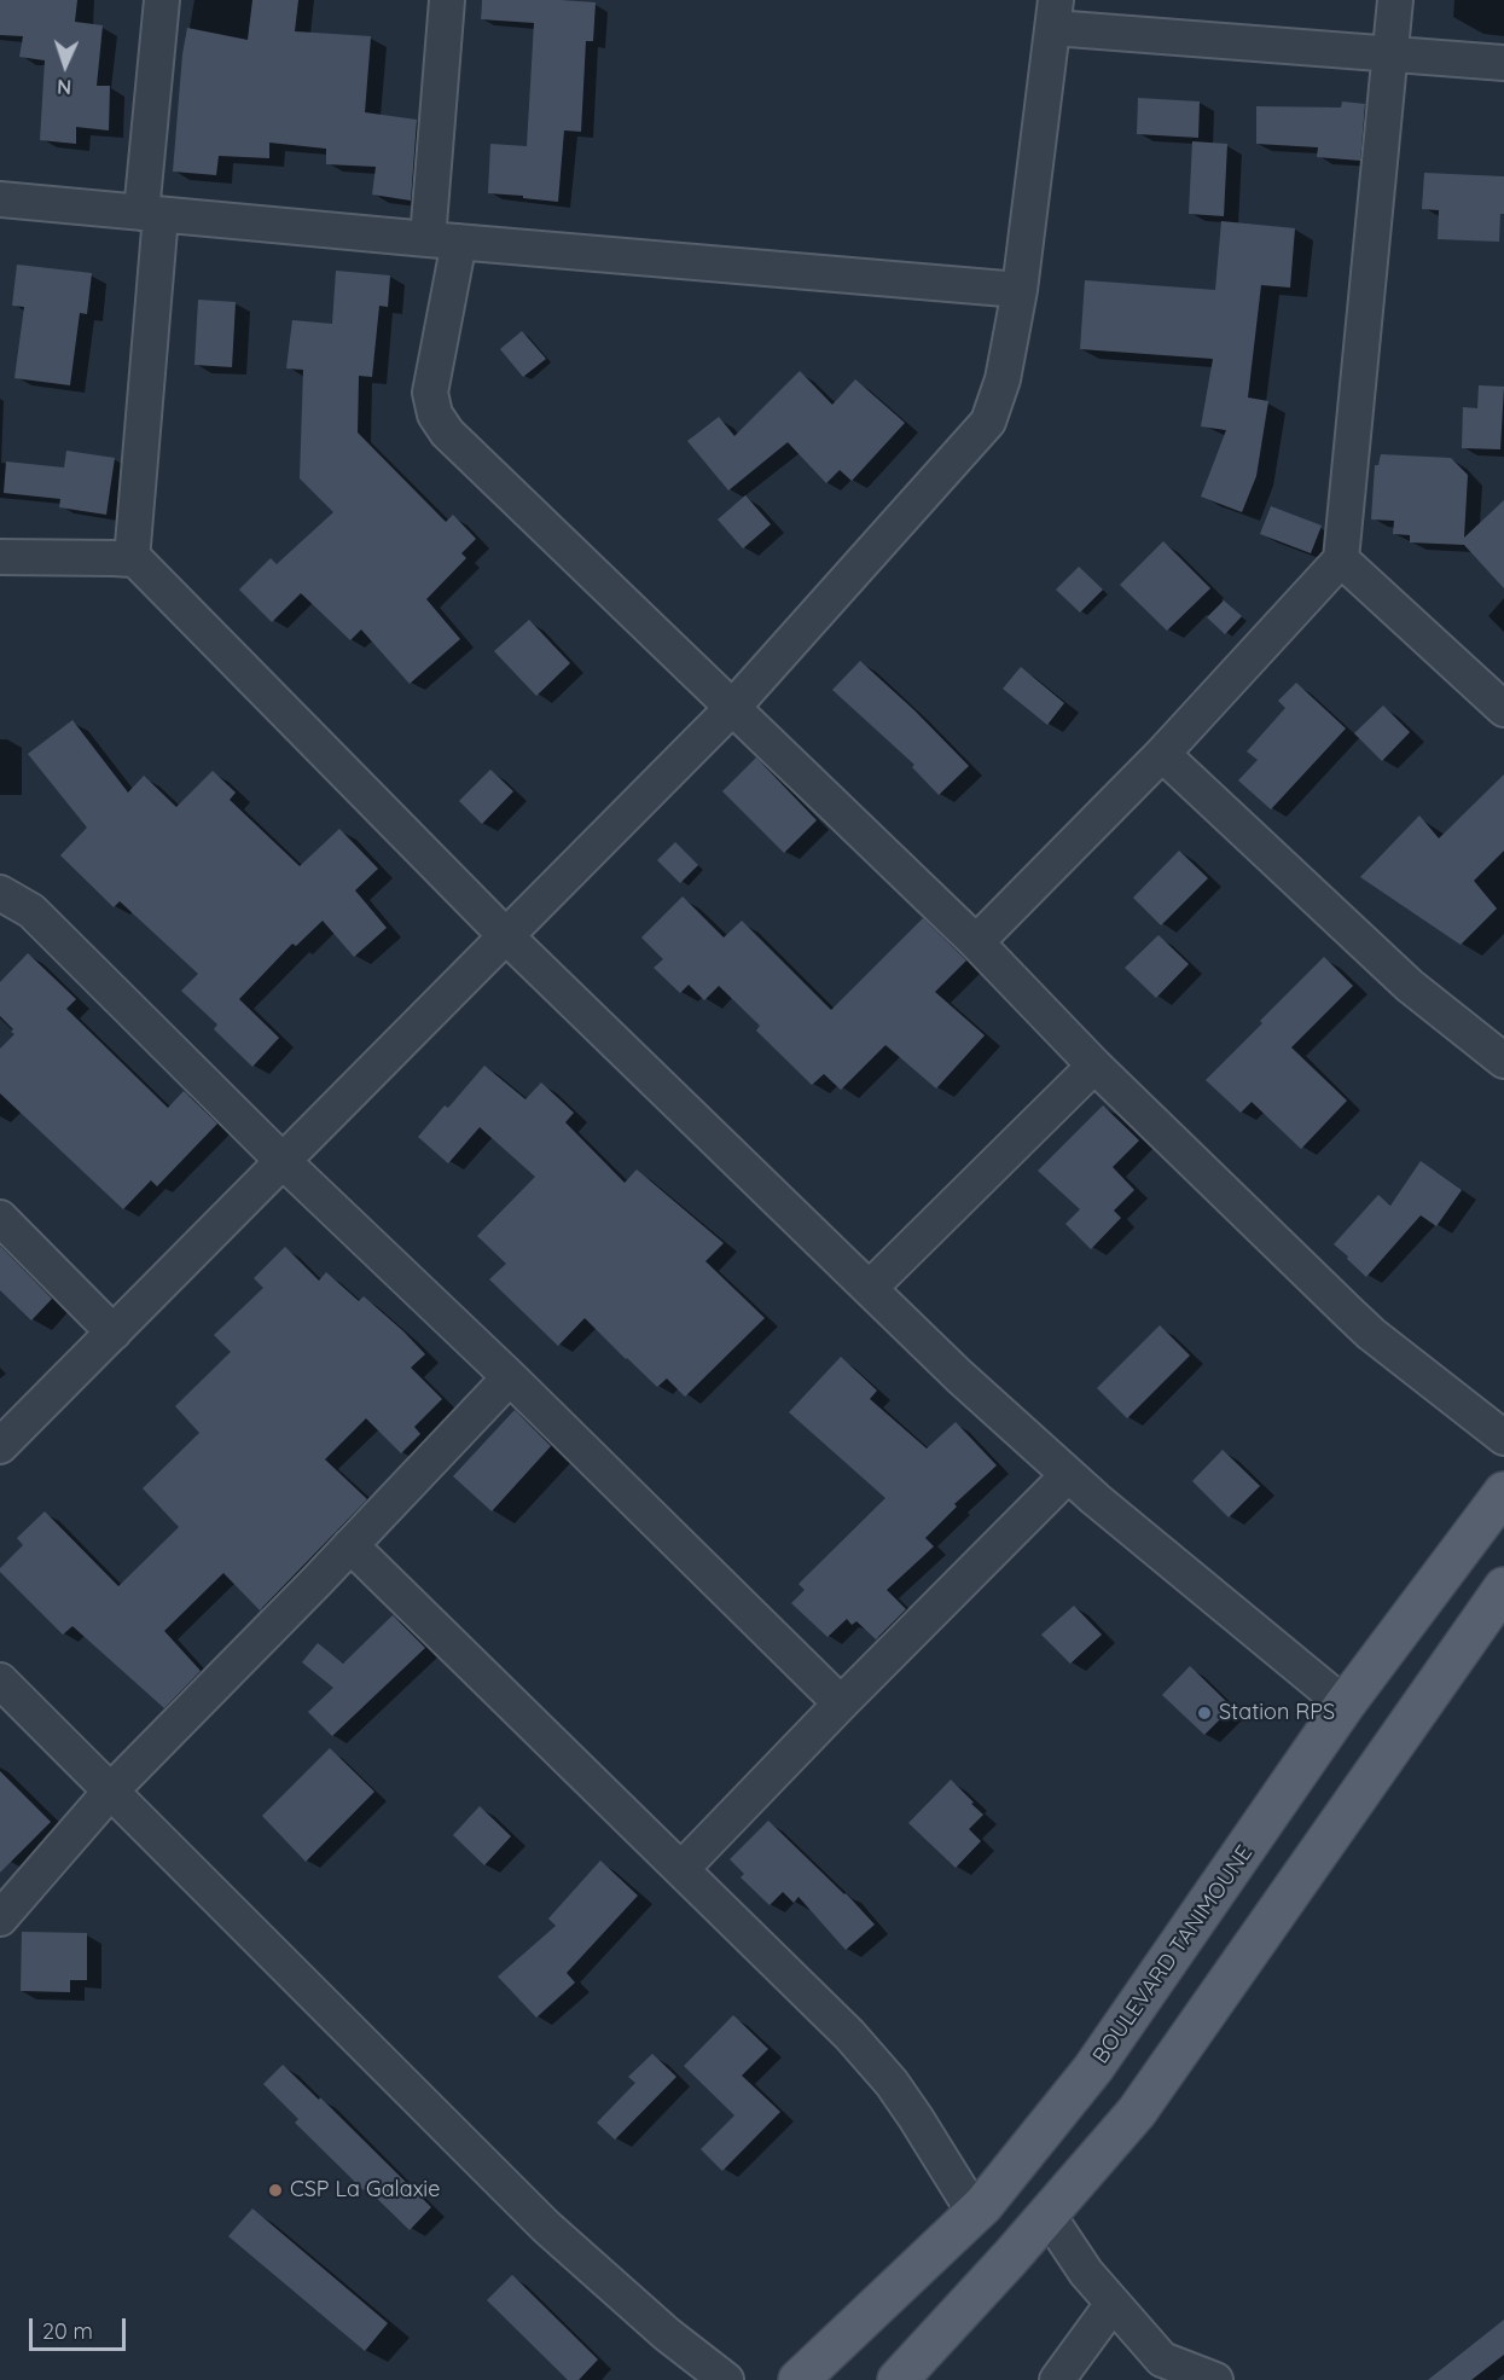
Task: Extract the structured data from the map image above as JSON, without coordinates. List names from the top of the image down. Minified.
{"streets":{"main road":["BOULEVARD TANIMOUNE"]},"places":["Station RPS","CSP La Galaxie"],"scale_bar":"20 m","north":"bottom"}
